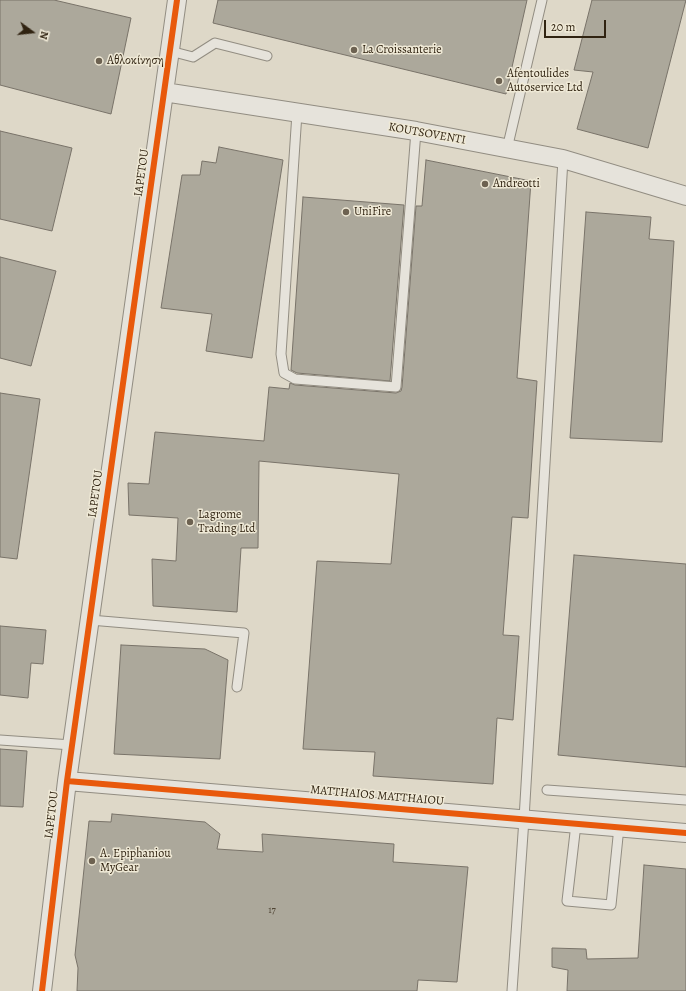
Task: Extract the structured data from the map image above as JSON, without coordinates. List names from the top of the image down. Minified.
{"streets":{"street":["KOUTSOVENTI","IAPETOU","MATTHAIOS MATTHAIOU"]},"crossings":[["KOUTSOVENTI","IAPETOU"],["IAPETOU","MATTHAIOS MATTHAIOU"]],"places":["La Croissanterie","Αθλοκίνηση","Afentoulides Autoservice Ltd","Andreotti","UniFire","Lagrome Trading Ltd","A. Epiphaniou MyGear"],"house_numbers":["17"],"scale_bar":"20 m","north":"right"}
